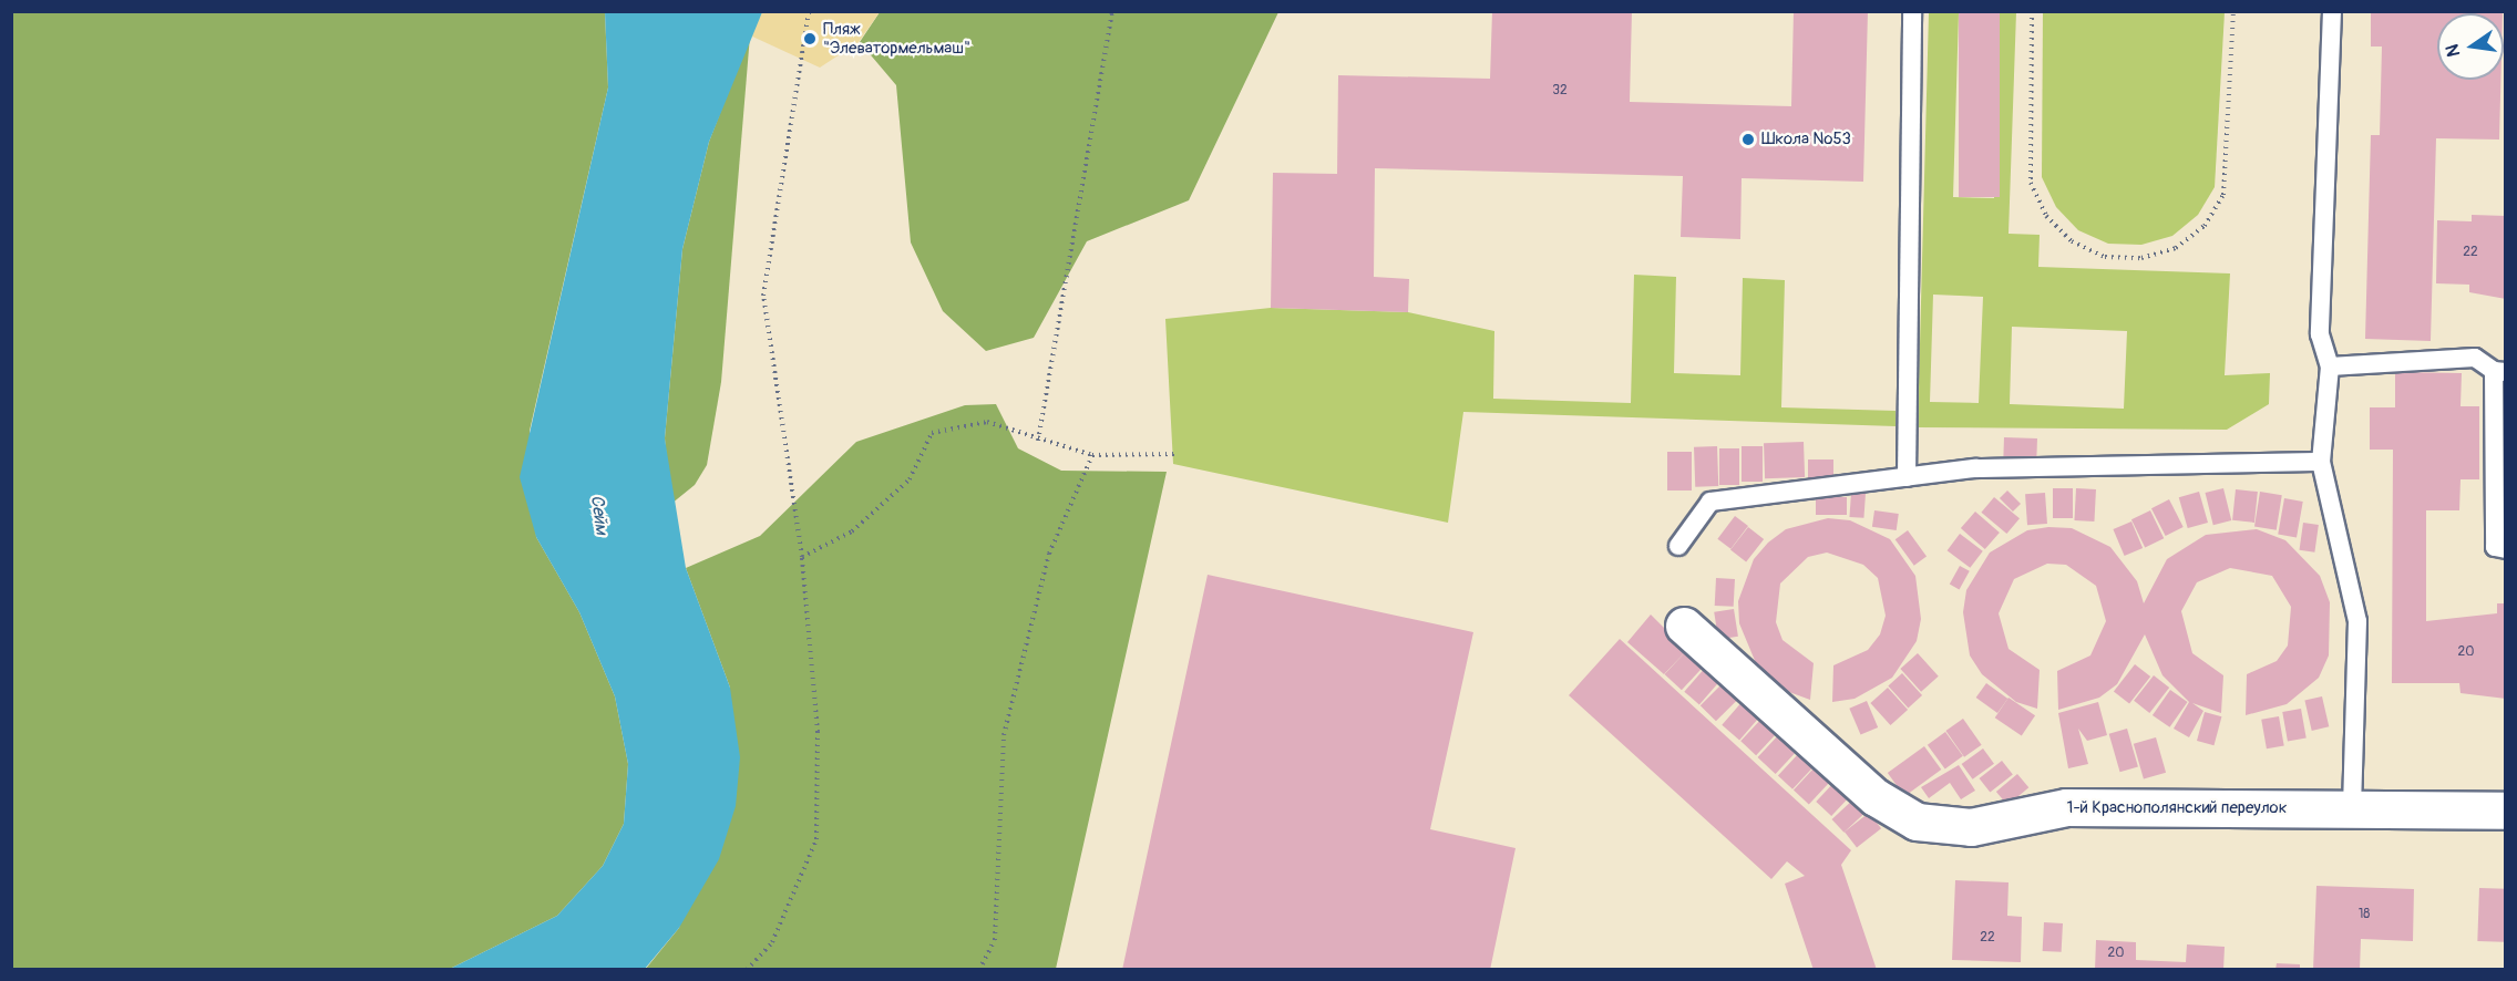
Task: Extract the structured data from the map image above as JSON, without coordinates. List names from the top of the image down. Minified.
{"streets":{"street":["1-й Краснополянский переулок"]},"water":["Сейм"],"places":["Пляж \"Элеватормельмаш\"","Школа №53"],"house_numbers":["32","22","20","18","22","20"],"north":"left"}
